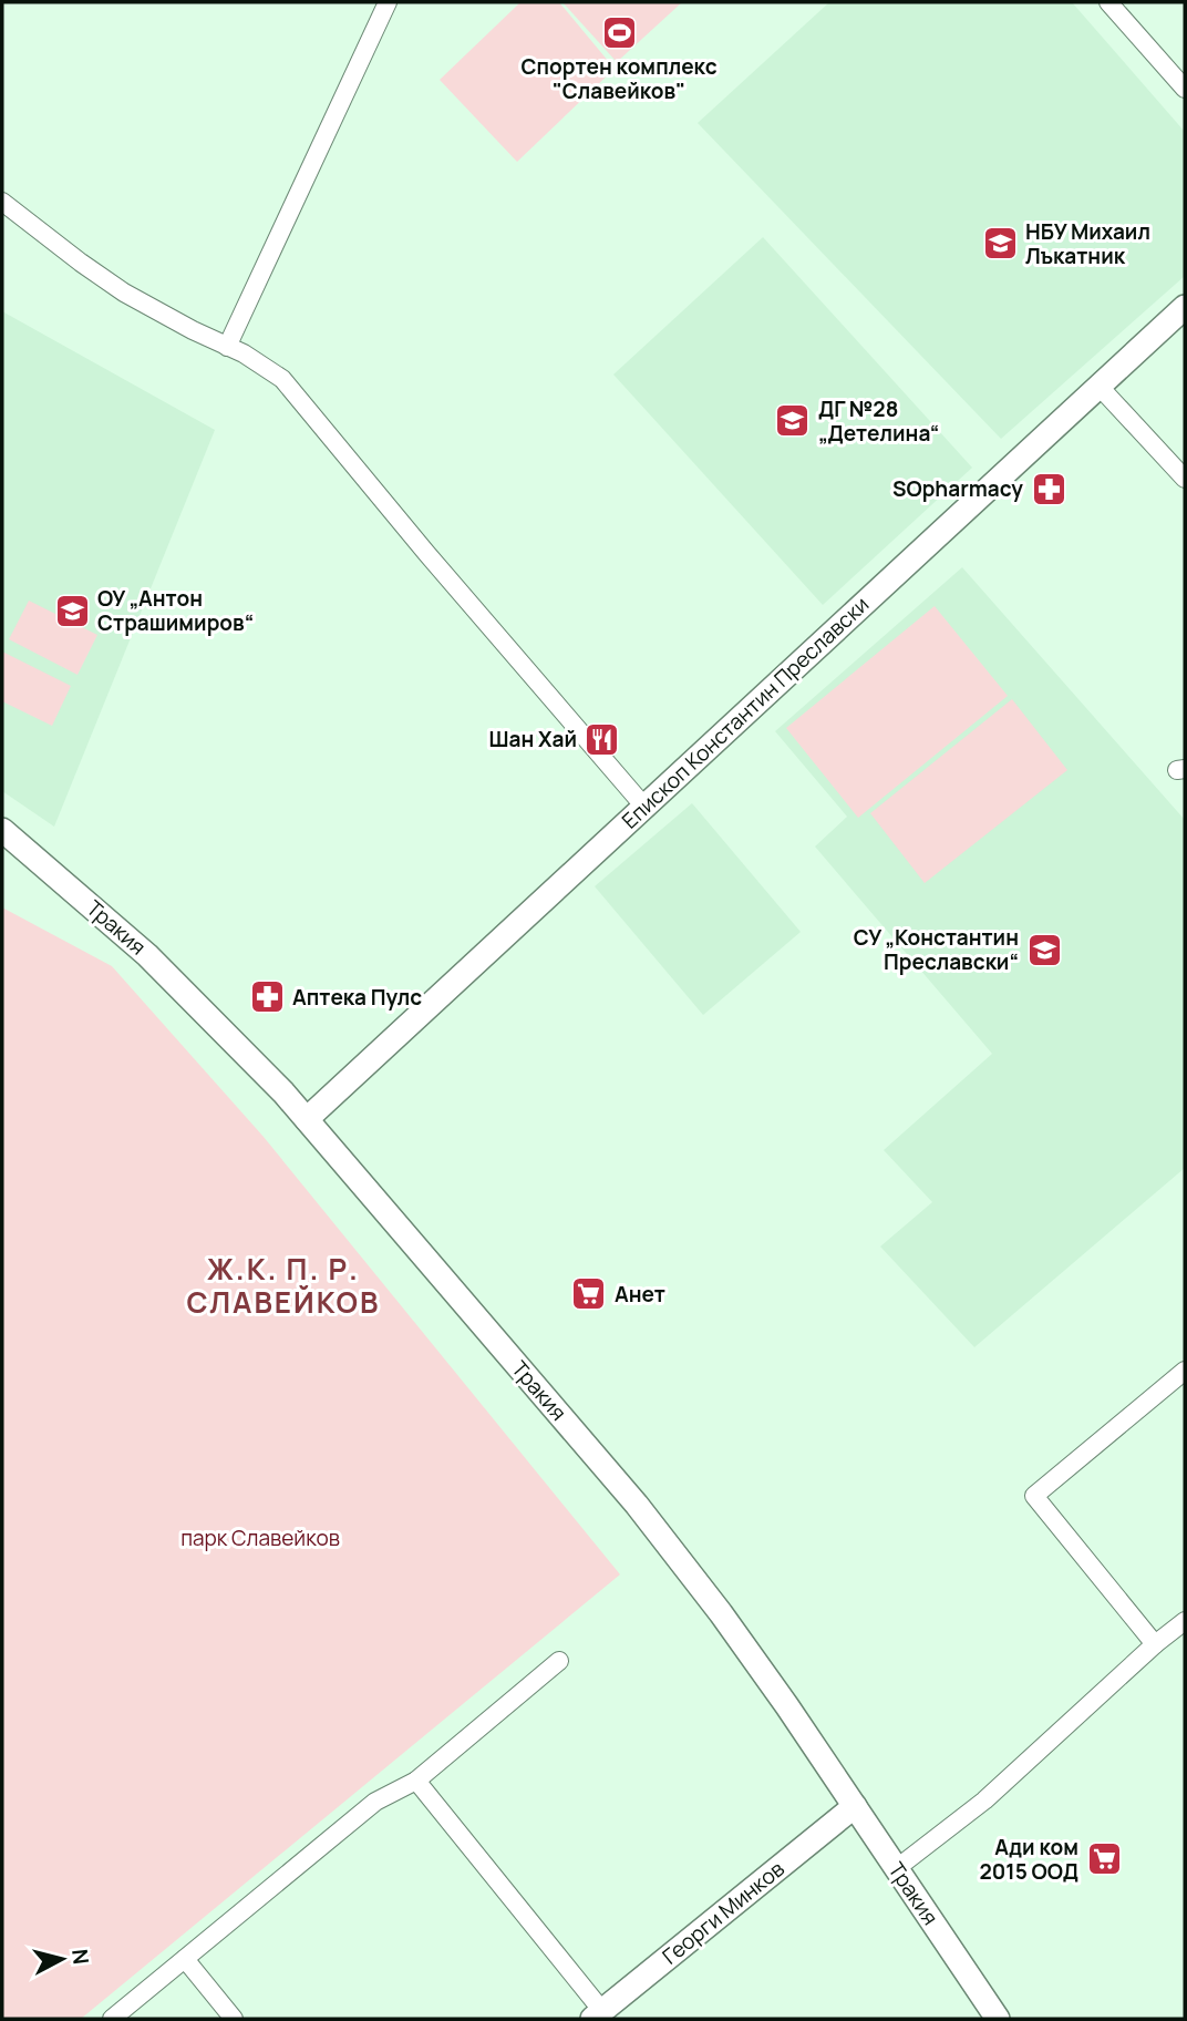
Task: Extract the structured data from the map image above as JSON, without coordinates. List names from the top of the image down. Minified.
{"streets":{"main road":["Епископ Константин Преславски","Тракия","Георги Минков"]},"crossings":[["Епископ Константин Преславски","Тракия"],["Тракия","Георги Минков"]],"districts":["Ж.К. П. Р. СЛАВЕЙКОВ"],"parks":["парк Славейков"],"places":{"sports":["Спортен комплекс \"Славейков\""],"school or university":["НБУ Михаил Лъкатник","ДГ №28 „Детелина“","ОУ „Антон Страшимиров“","СУ „Константин Преславски“"],"pharmacy":["SOpharmacy","Аптека Пулс"],"restaurant":["Шан Хай"],"supermarket":["Анет","Ади ком 2015 ООД"]},"north":"right"}
